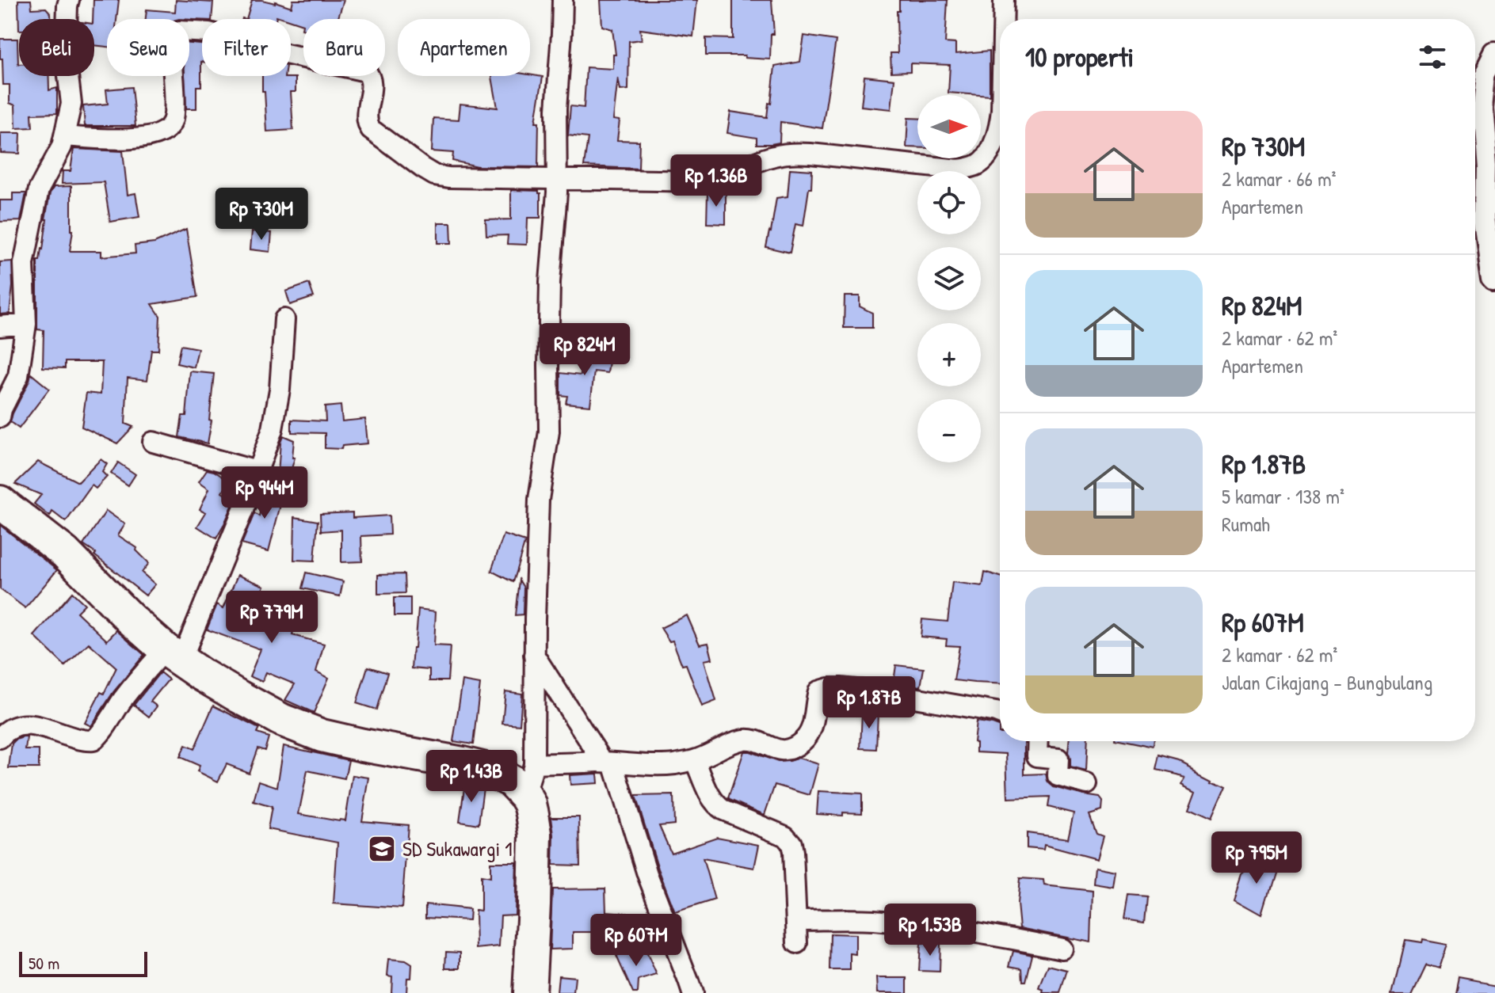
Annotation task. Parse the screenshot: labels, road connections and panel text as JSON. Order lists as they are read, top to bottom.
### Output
{
  "places": {
    "school or university": ["SD Sukawargi 1"]
  },
  "scale_bar": "50 m",
  "north": "right",
  "page": {
    "chip": [
      "Beli",
      "Sewa",
      "Filter",
      "Baru",
      "Apartemen"
    ],
    "heading": "10 properti",
    "map_buttons": ["+", "−"],
    "list": [
      {
        "name": "Rp 730M",
        "note": "2 kamar · 66 m² · Apartemen"
      },
      {
        "name": "Rp 824M",
        "note": "2 kamar · 62 m² · Apartemen"
      },
      {
        "name": "Rp 1.87B",
        "note": "5 kamar · 138 m² · Rumah"
      },
      {
        "name": "Rp 607M",
        "note": "2 kamar · 62 m² · Jalan Cikajang - Bungbulang"
      }
    ],
    "price": [
      "Rp 1.36B",
      "Rp 730M",
      "Rp 824M",
      "Rp 944M",
      "Rp 779M",
      "Rp 1.87B",
      "Rp 1.43B",
      "Rp 795M",
      "Rp 1.53B",
      "Rp 607M"
    ],
    "scale": "50 m"
  }
}
